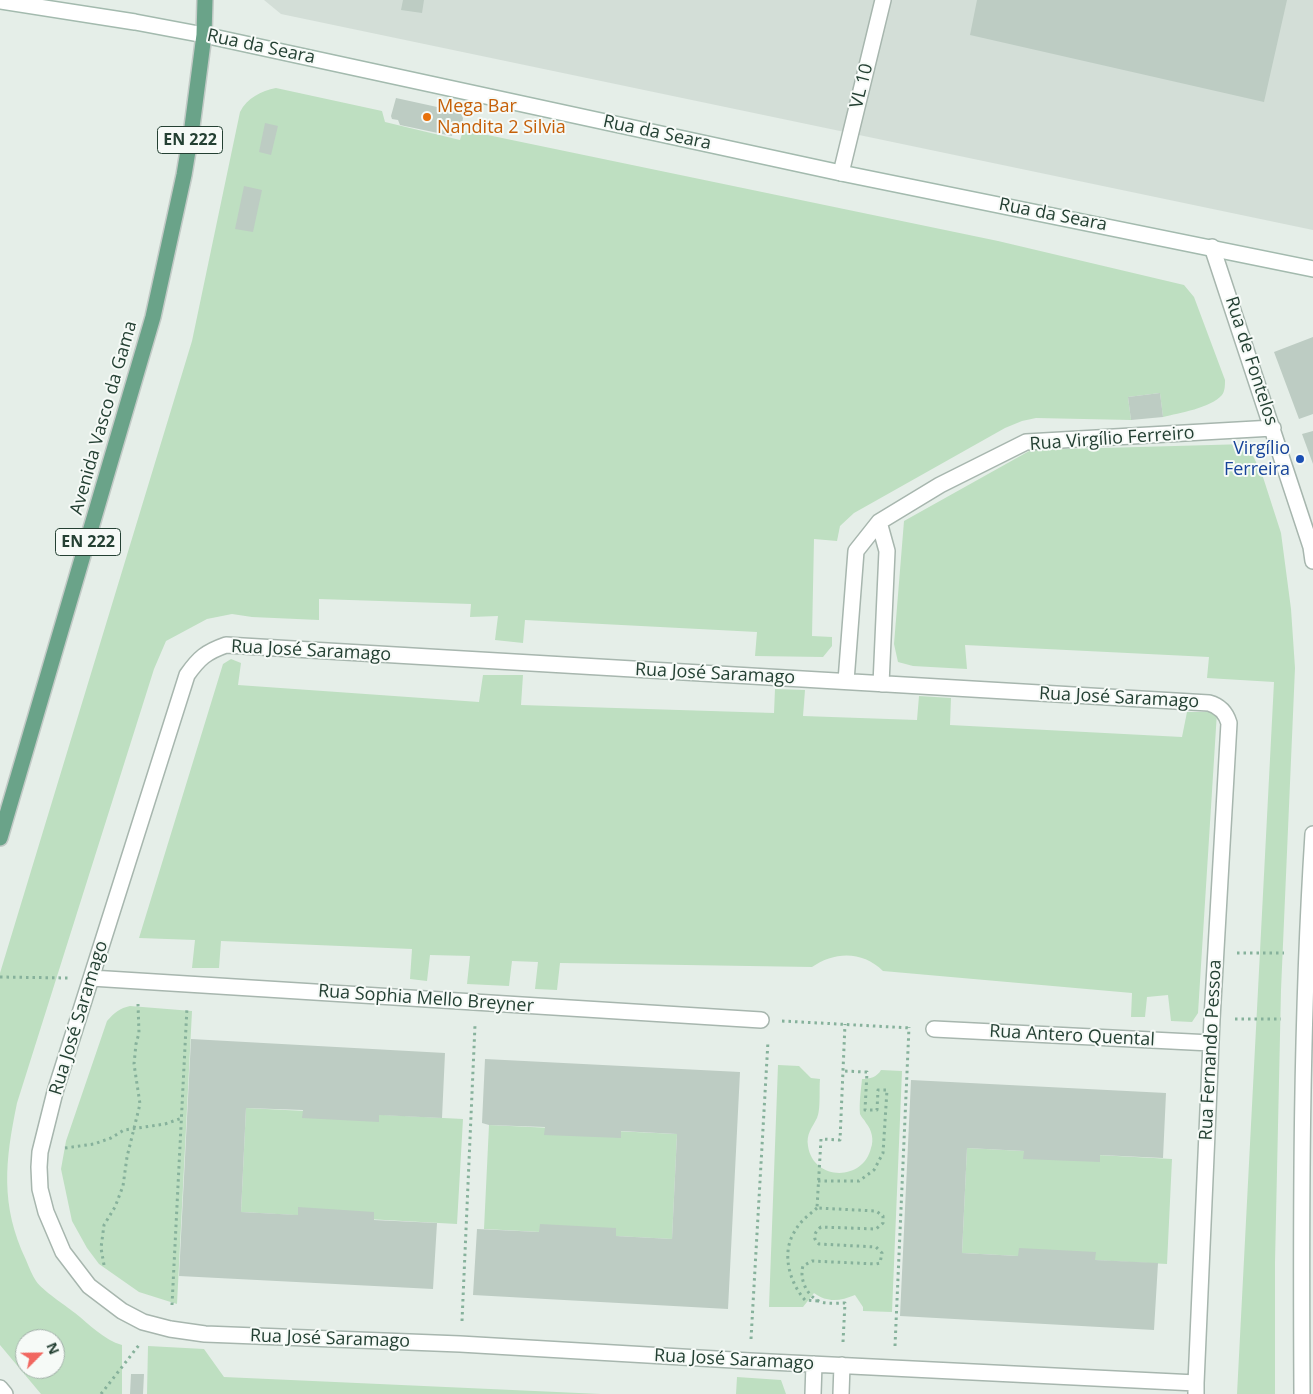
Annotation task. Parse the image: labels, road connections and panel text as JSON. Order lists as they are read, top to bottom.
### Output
{
  "streets": {
    "main road": ["EN 222", "Avenida Vasco da Gama"],
    "street": [
      "Rua da Seara",
      "VL 10",
      "Rua de Fontelos",
      "Rua Virgílio Ferreiro",
      "Rua José Saramago",
      "Rua Sophia Mello Breyner",
      "Rua Antero Quental",
      "Rua Fernando Pessoa"
    ]
  },
  "crossings": [
    ["Rua da Seara", "VL 10"],
    ["Rua da Seara", "Rua de Fontelos"],
    ["Rua da Seara", "Avenida Vasco da Gama"],
    ["Rua de Fontelos", "Rua Virgílio Ferreiro"],
    ["Rua Virgílio Ferreiro", "Rua José Saramago"],
    ["Rua José Saramago", "Rua Sophia Mello Breyner"],
    ["Rua José Saramago", "Rua Fernando Pessoa"],
    ["Rua Antero Quental", "Rua Fernando Pessoa"]
  ],
  "places": ["Mega Bar Nandita 2 Silvia", "Virgílio Ferreira"],
  "north": "top right"
}
